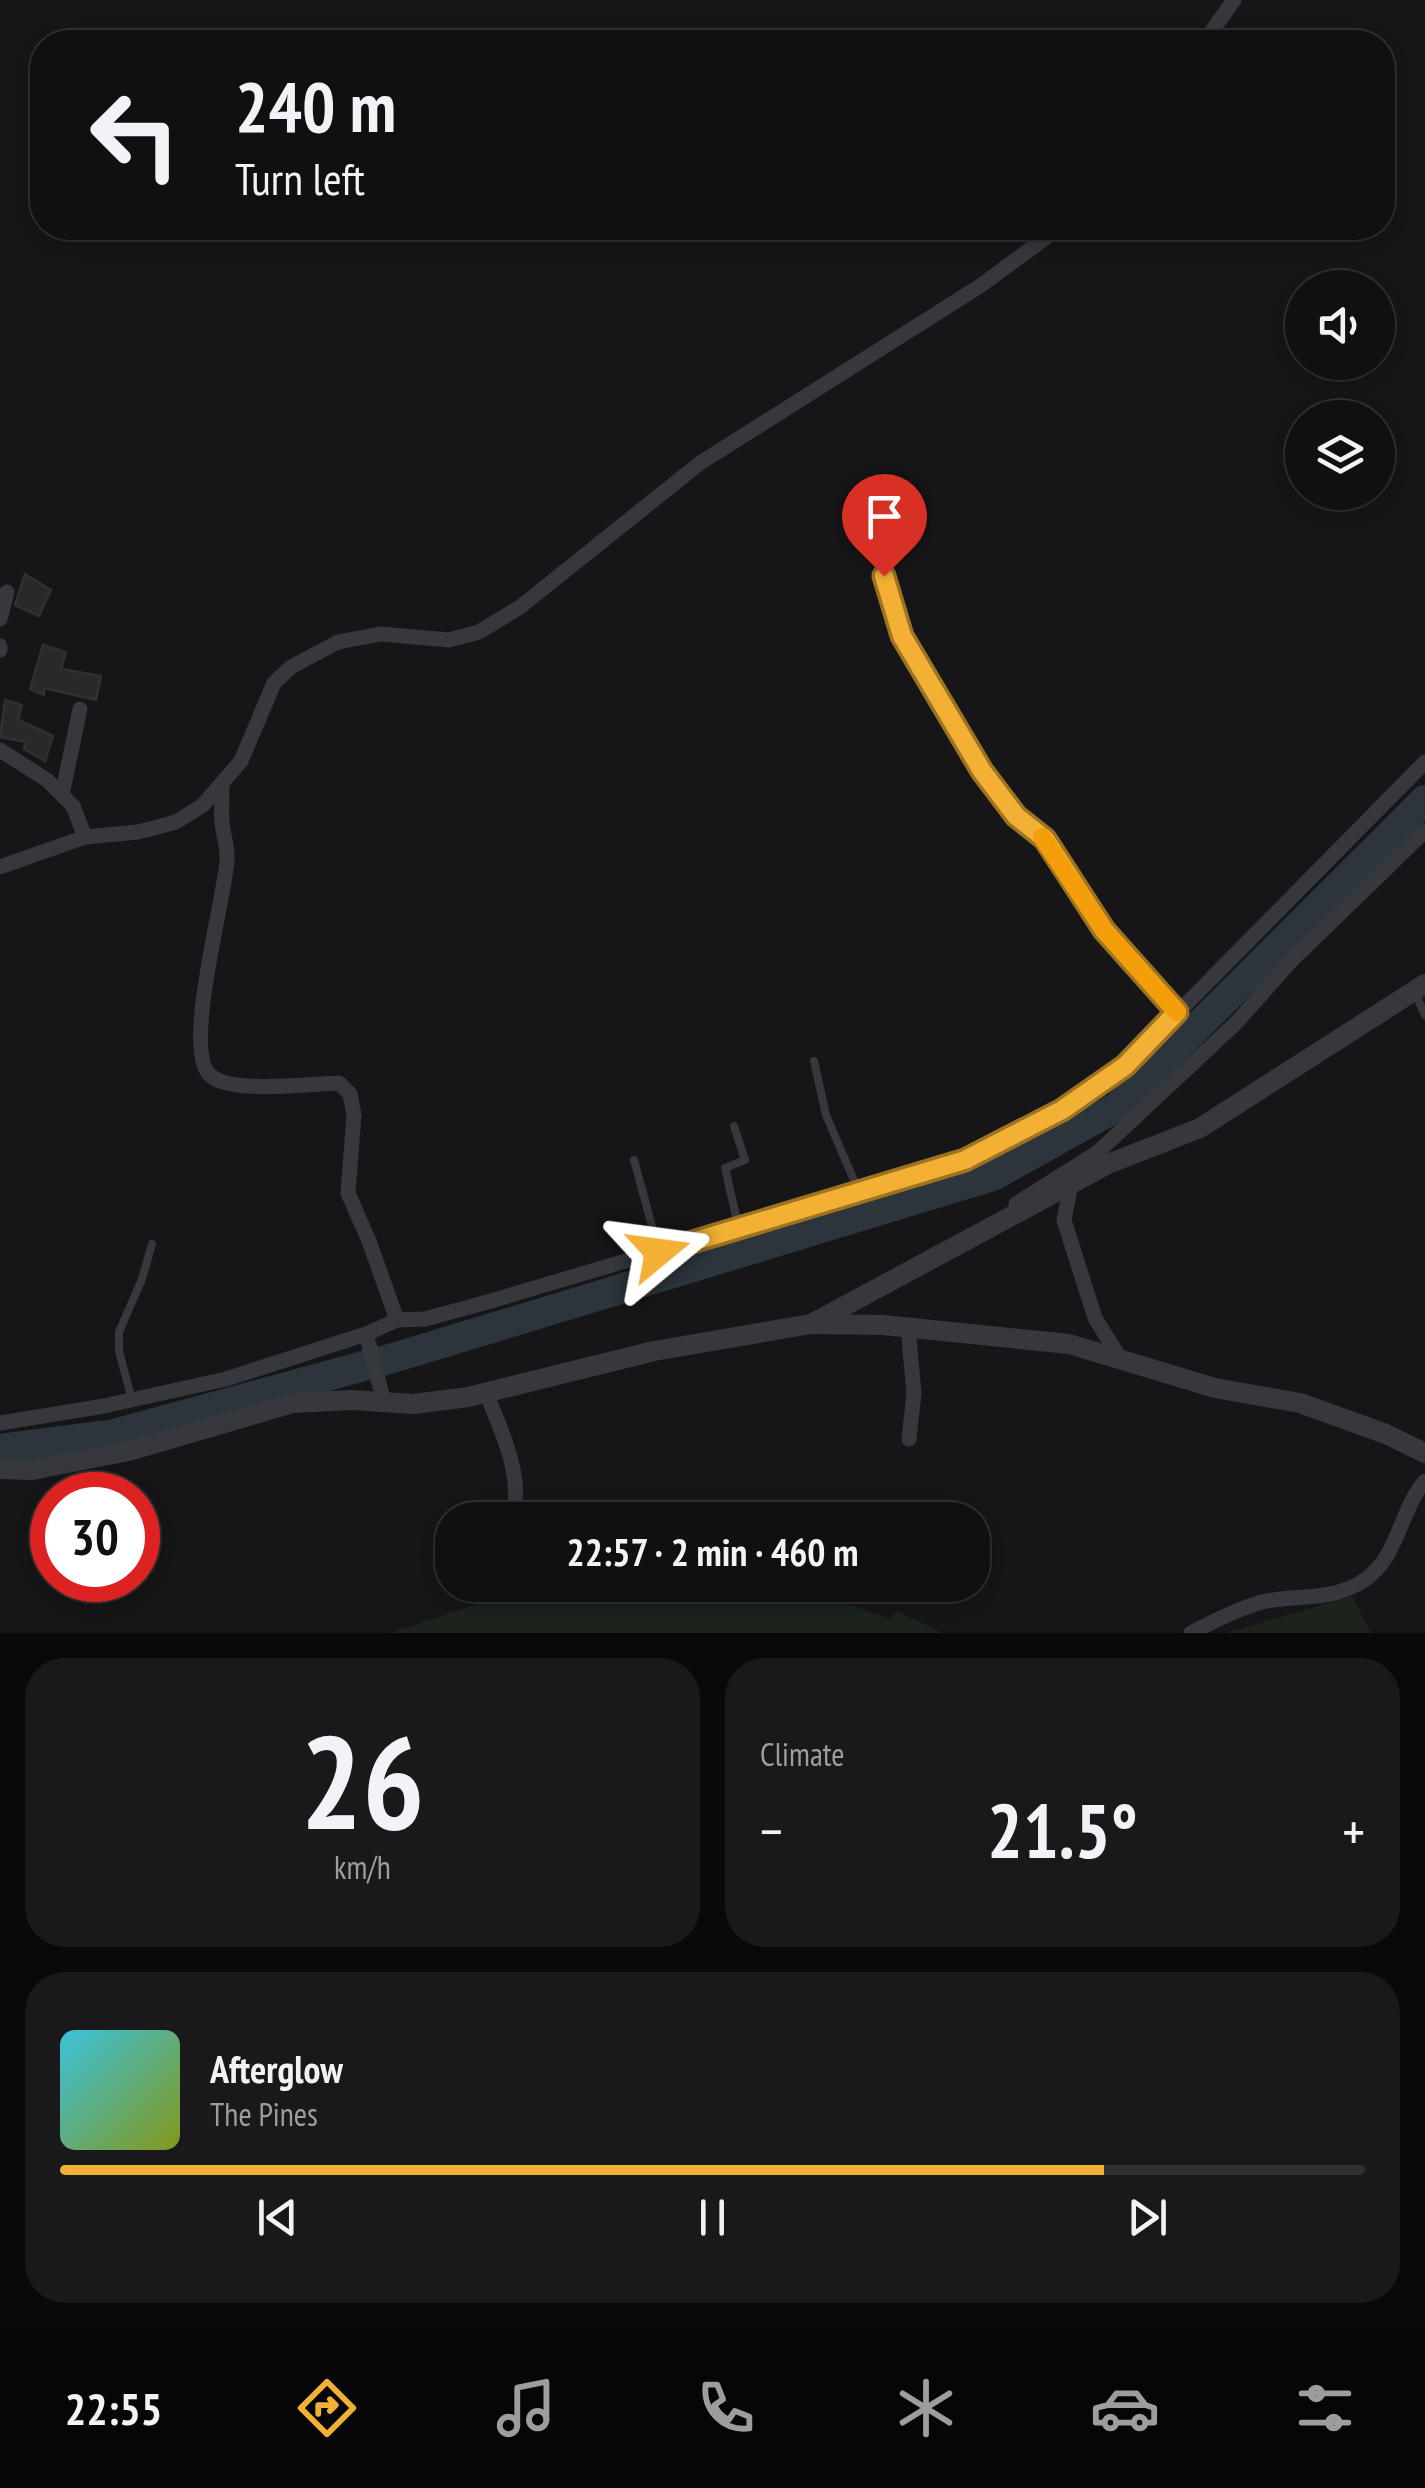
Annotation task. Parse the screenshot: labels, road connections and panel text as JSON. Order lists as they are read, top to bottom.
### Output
{
  "page": {
    "turn": ["240 m", "Turn left"],
    "limit": "30",
    "trip": "22:57 · 2 min · 460 m",
    "tile": [
      ["26", "km/h"],
      "Climate"
    ],
    "heat": ["−", "21.5°", "+"],
    "song": ["Afterglow", "The Pines"],
    "tabs": "22:55"
  }
}
